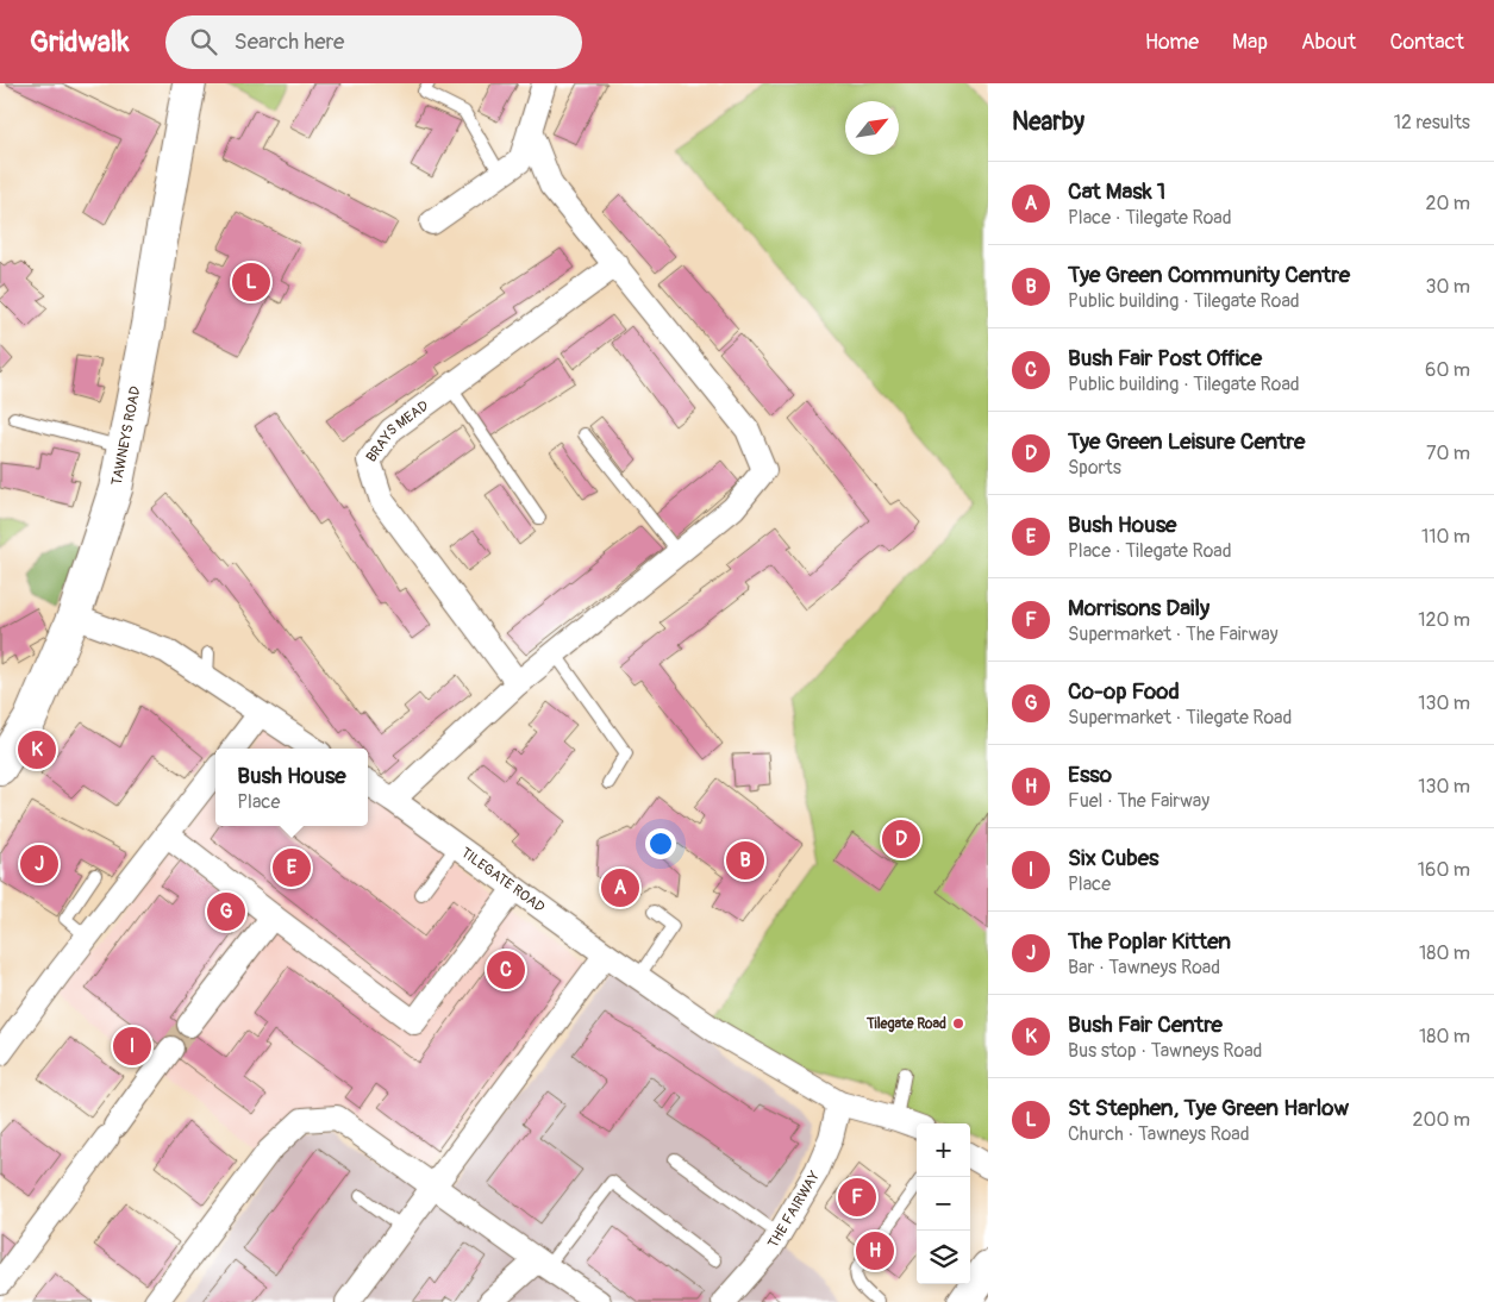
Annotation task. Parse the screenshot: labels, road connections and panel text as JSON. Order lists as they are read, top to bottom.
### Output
{
  "streets": {
    "street": [
      "BRAYS MEAD",
      "TAWNEYS ROAD",
      "TILEGATE ROAD",
      "THE FAIRWAY"
    ]
  },
  "crossings": [
    ["TILEGATE ROAD", "THE FAIRWAY"]
  ],
  "places": ["Tilegate Road"],
  "north": "top right",
  "page": {
    "header": "Gridwalk",
    "search": "Search here",
    "nav": [
      "Home",
      "Map",
      "About",
      "Contact"
    ],
    "heading": ["Nearby", "12 results"],
    "list": [
      {
        "mark": "A",
        "name": "Cat Mask 1",
        "note": "Place · Tilegate Road",
        "value": "20 m"
      },
      {
        "mark": "B",
        "name": "Tye Green Community Centre",
        "note": "Public building · Tilegate Road",
        "value": "30 m"
      },
      {
        "mark": "C",
        "name": "Bush Fair Post Office",
        "note": "Public building · Tilegate Road",
        "value": "60 m"
      },
      {
        "mark": "D",
        "name": "Tye Green Leisure Centre",
        "note": "Sports",
        "value": "70 m"
      },
      {
        "mark": "E",
        "name": "Bush House",
        "note": "Place · Tilegate Road",
        "value": "110 m"
      },
      {
        "mark": "F",
        "name": "Morrisons Daily",
        "note": "Supermarket · The Fairway",
        "value": "120 m"
      },
      {
        "mark": "G",
        "name": "Co-op Food",
        "note": "Supermarket · Tilegate Road",
        "value": "130 m"
      },
      {
        "mark": "H",
        "name": "Esso",
        "note": "Fuel · The Fairway",
        "value": "130 m"
      },
      {
        "mark": "I",
        "name": "Six Cubes",
        "note": "Place",
        "value": "160 m"
      },
      {
        "mark": "J",
        "name": "The Poplar Kitten",
        "note": "Bar · Tawneys Road",
        "value": "180 m"
      },
      {
        "mark": "K",
        "name": "Bush Fair Centre",
        "note": "Bus stop · Tawneys Road",
        "value": "180 m"
      },
      {
        "mark": "L",
        "name": "St Stephen, Tye Green Harlow",
        "note": "Church · Tawneys Road",
        "value": "200 m"
      }
    ],
    "pins": [
      "L",
      "K",
      "D",
      "B",
      "J",
      "E",
      "A",
      "G",
      "C",
      "I",
      "F",
      "H"
    ],
    "popup": ["Bush House", "Place"],
    "map_buttons": ["+", "−"]
  }
}
